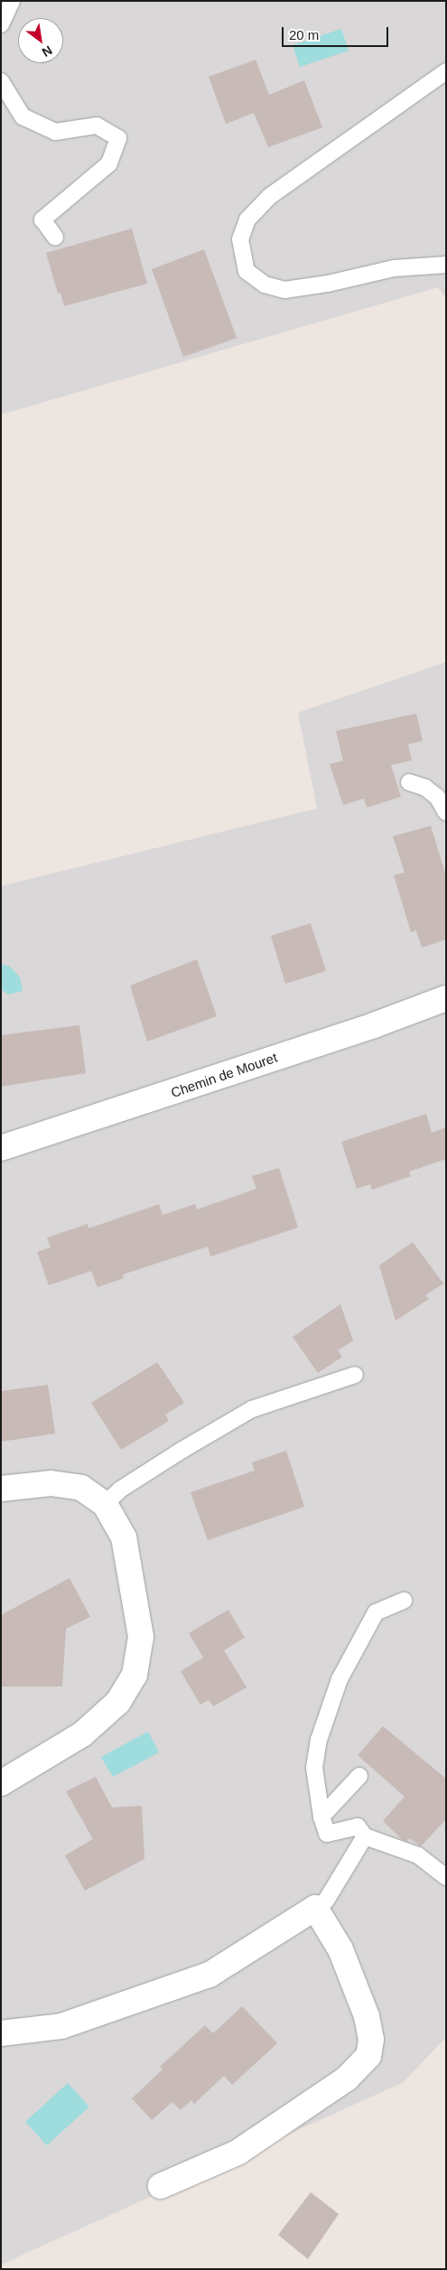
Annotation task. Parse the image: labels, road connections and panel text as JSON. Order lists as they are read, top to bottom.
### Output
{
  "streets": {
    "street": ["Chemin de Mouret"]
  },
  "scale_bar": "20 m",
  "north": "bottom right"
}
